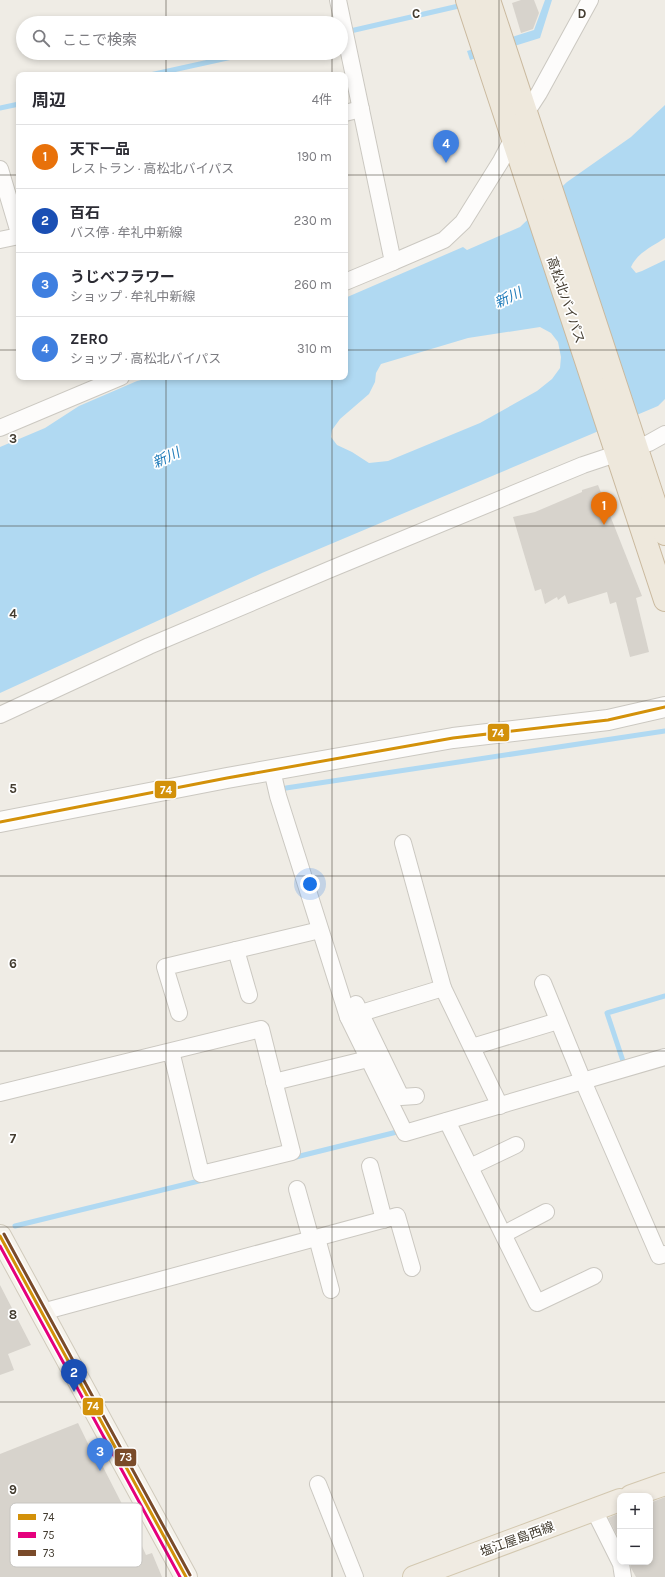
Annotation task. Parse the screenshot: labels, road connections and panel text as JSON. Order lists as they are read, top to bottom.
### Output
{
  "streets": {
    "highway": ["高松北バイパス"],
    "main road": ["塩江屋島西線"]
  },
  "water": ["新川"],
  "lines": ["transit line 74", "transit line 73", "transit line 75"],
  "legend": ["74", "75", "73"],
  "page": {
    "search": "ここで検索",
    "heading": ["周辺", "4件"],
    "list": [
      {
        "mark": "1",
        "name": "天下一品",
        "note": "レストラン · 高松北バイパス",
        "value": "190 m"
      },
      {
        "mark": "2",
        "name": "百石",
        "note": "バス停 · 牟礼中新線",
        "value": "230 m"
      },
      {
        "mark": "3",
        "name": "うじべフラワー",
        "note": "ショップ · 牟礼中新線",
        "value": "260 m"
      },
      {
        "mark": "4",
        "name": "ZERO",
        "note": "ショップ · 高松北バイパス",
        "value": "310 m"
      }
    ],
    "pins": [
      "4",
      "1",
      "2",
      "3"
    ],
    "map_buttons": ["+", "−"]
  },
  "grid": {
    "columns": ["C", "D"],
    "rows": [
      "3",
      "4",
      "5",
      "6",
      "7",
      "8",
      "9"
    ]
  }
}
